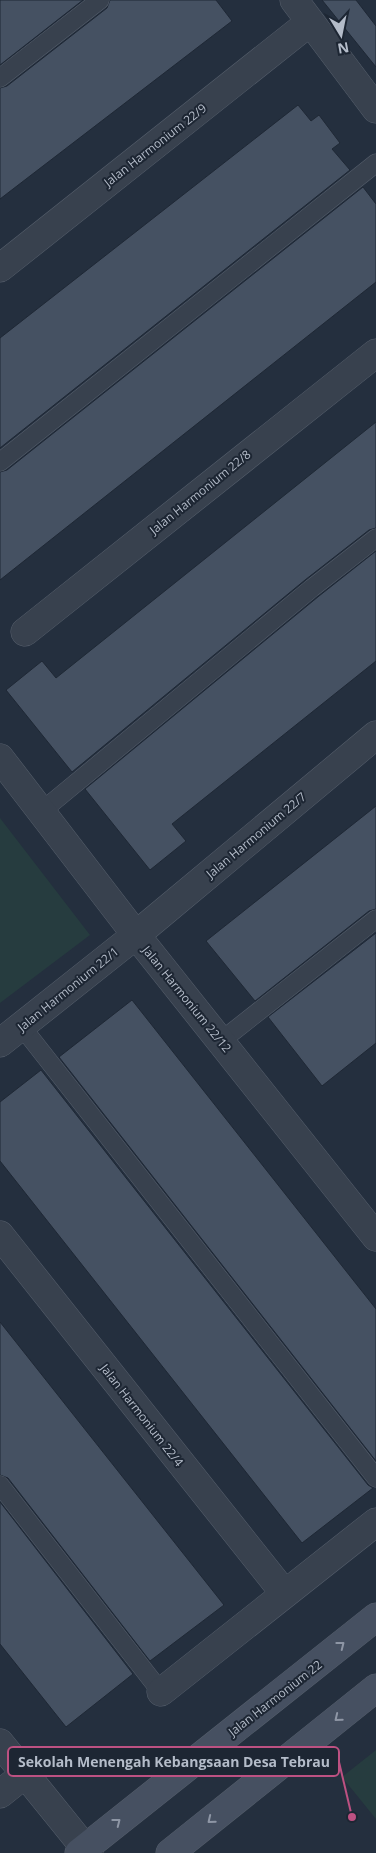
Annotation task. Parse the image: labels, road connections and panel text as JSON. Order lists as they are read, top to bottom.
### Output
{
  "streets": {
    "street": [
      "Jalan Harmonium 22/9",
      "Jalan Harmonium 22/8",
      "Jalan Harmonium 22/7",
      "Jalan Harmonium 22/1",
      "Jalan Harmonium 22/12",
      "Jalan Harmonium 22/4",
      "Jalan Harmonium 22"
    ]
  },
  "crossings": [
    ["Jalan Harmonium 22/7", "Jalan Harmonium 22/1"],
    ["Jalan Harmonium 22/7", "Jalan Harmonium 22/12"],
    ["Jalan Harmonium 22/1", "Jalan Harmonium 22/12"]
  ],
  "places": ["Sekolah Menengah Kebangsaan Desa Tebrau"],
  "north": "bottom"
}
